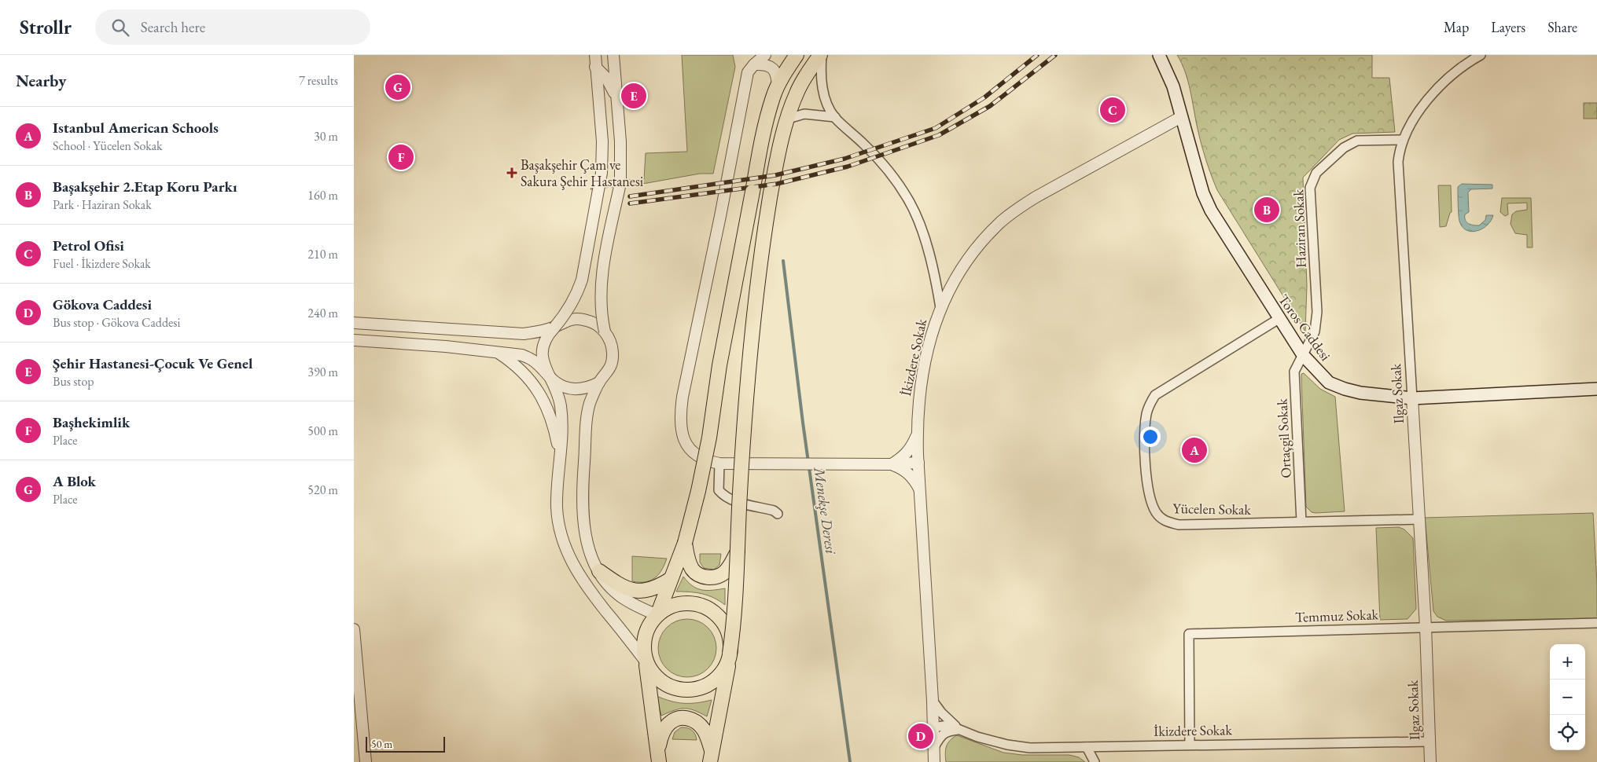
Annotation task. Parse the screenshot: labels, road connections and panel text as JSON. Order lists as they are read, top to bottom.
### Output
{
  "streets": {
    "main road": ["Toros Caddesi"],
    "street": [
      "Haziran Sokak",
      "İkizdere Sokak",
      "Ilgaz Sokak",
      "Ortaçgil Sokak",
      "Yücelen Sokak",
      "Temmuz Sokak"
    ]
  },
  "crossings": [
    ["Haziran Sokak", "Toros Caddesi"],
    ["Haziran Sokak", "Ilgaz Sokak"],
    ["Haziran Sokak", "Ortaçgil Sokak"],
    ["Toros Caddesi", "İkizdere Sokak"],
    ["Toros Caddesi", "Ilgaz Sokak"],
    ["Toros Caddesi", "Ortaçgil Sokak"],
    ["Toros Caddesi", "Yücelen Sokak"],
    ["İkizdere Sokak", "Ilgaz Sokak"],
    ["İkizdere Sokak", "Temmuz Sokak"],
    ["Ilgaz Sokak", "Yücelen Sokak"],
    ["Ilgaz Sokak", "Temmuz Sokak"],
    ["Ortaçgil Sokak", "Yücelen Sokak"]
  ],
  "water": ["Menekşe Deresi"],
  "places": {
    "health": ["Başakşehir Çam ve Sakura Şehir Hastanesi"]
  },
  "scale_bar": "50 m",
  "page": {
    "header": "Strollr",
    "search": "Search here",
    "nav": ["Map", "Layers", "Share"],
    "heading": ["Nearby", "7 results"],
    "pins": [
      "G",
      "E",
      "C",
      "F",
      "B",
      "A",
      "D"
    ],
    "list": [
      {
        "mark": "A",
        "name": "Istanbul American Schools",
        "note": "School · Yücelen Sokak",
        "value": "30 m"
      },
      {
        "mark": "B",
        "name": "Başakşehir 2.Etap Koru Parkı",
        "note": "Park · Haziran Sokak",
        "value": "160 m"
      },
      {
        "mark": "C",
        "name": "Petrol Ofisi",
        "note": "Fuel · İkizdere Sokak",
        "value": "210 m"
      },
      {
        "mark": "D",
        "name": "Gökova Caddesi",
        "note": "Bus stop · Gökova Caddesi",
        "value": "240 m"
      },
      {
        "mark": "E",
        "name": "Şehir Hastanesi-Çocuk Ve Genel",
        "note": "Bus stop",
        "value": "390 m"
      },
      {
        "mark": "F",
        "name": "Başhekimlik",
        "note": "Place",
        "value": "500 m"
      },
      {
        "mark": "G",
        "name": "A Blok",
        "note": "Place",
        "value": "520 m"
      }
    ],
    "map_buttons": ["+", "−"],
    "scale": "50 m"
  }
}
